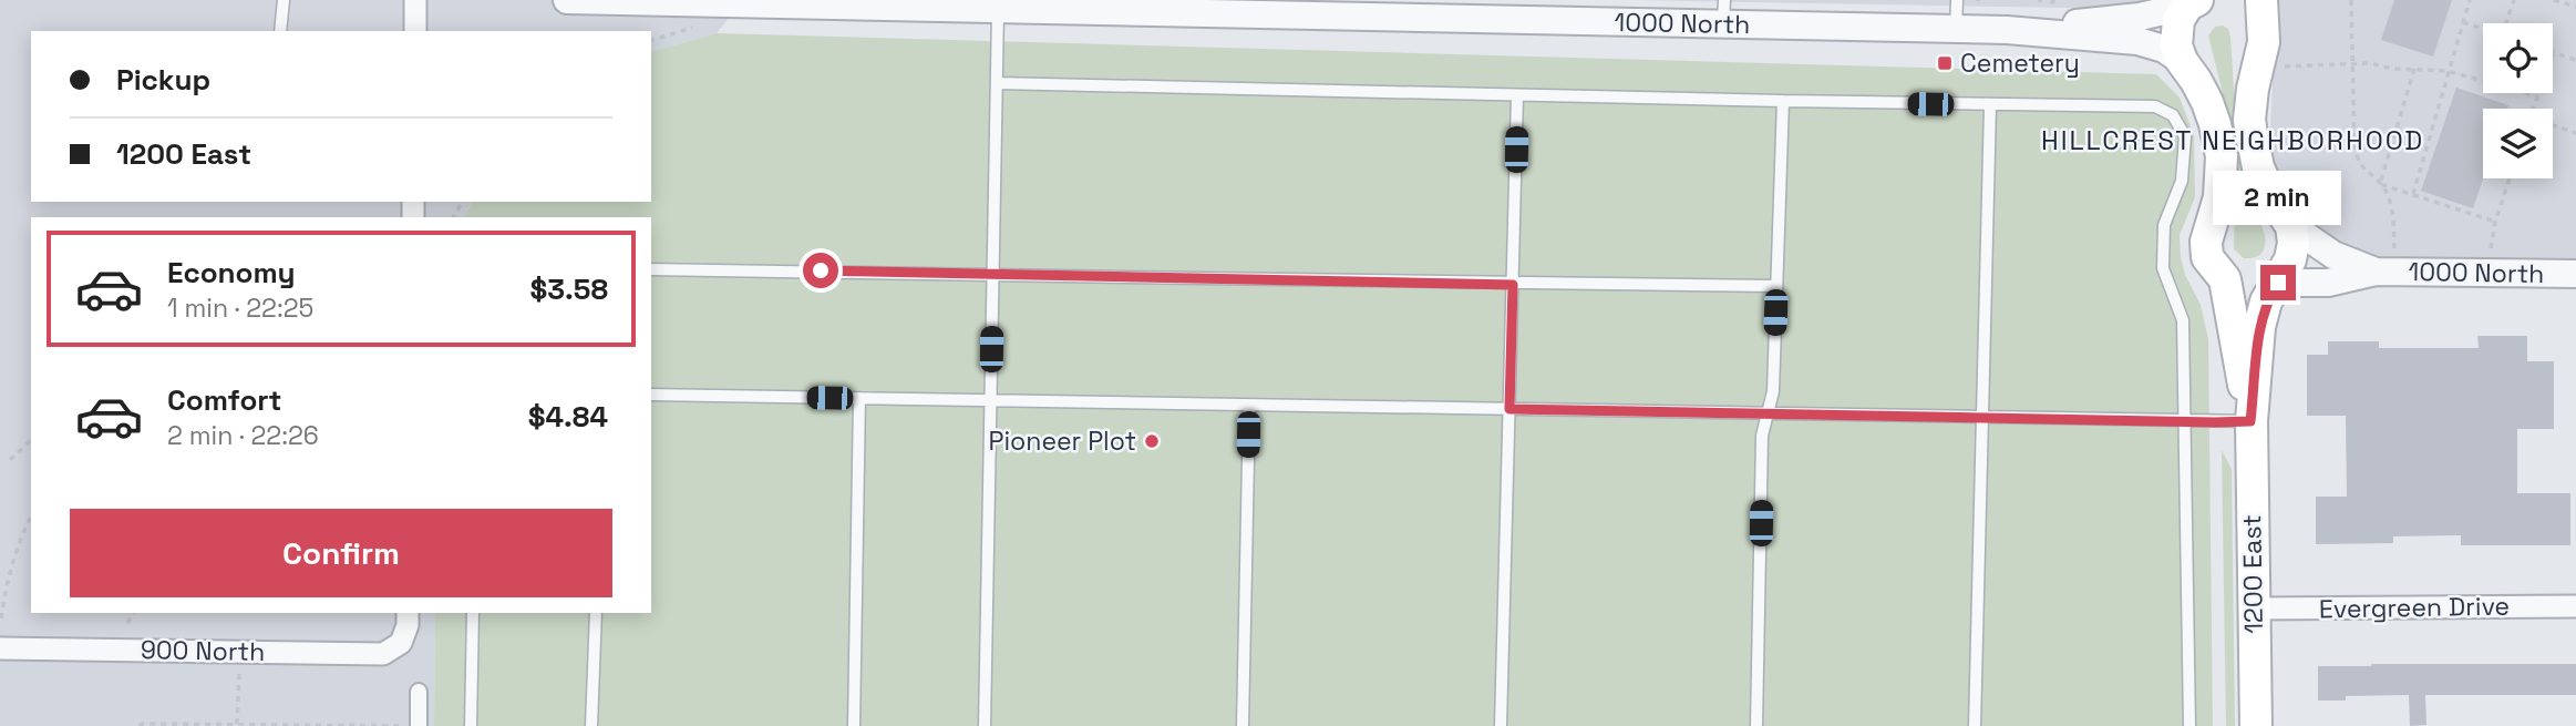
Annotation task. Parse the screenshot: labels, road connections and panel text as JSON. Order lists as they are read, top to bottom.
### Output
{
  "streets": {
    "main road": ["1200 East"],
    "street": ["1000 North", "Evergreen Drive", "900 North"]
  },
  "crossings": [
    ["1000 North", "1200 East"],
    ["1200 East", "Evergreen Drive"]
  ],
  "districts": ["HILLCREST NEIGHBORHOOD"],
  "places": {
    "transit": ["Cemetery"],
    "other": ["Pioneer Plot"]
  },
  "page": {
    "banner": ["Pickup", "1200 East"],
    "bubble": "2 min",
    "list": [
      {
        "name": "Economy",
        "note": "1 min · 22:25",
        "value": "$3.58"
      },
      {
        "name": "Comfort",
        "note": "2 min · 22:26",
        "value": "$4.84"
      }
    ],
    "buttons": "Confirm"
  }
}
